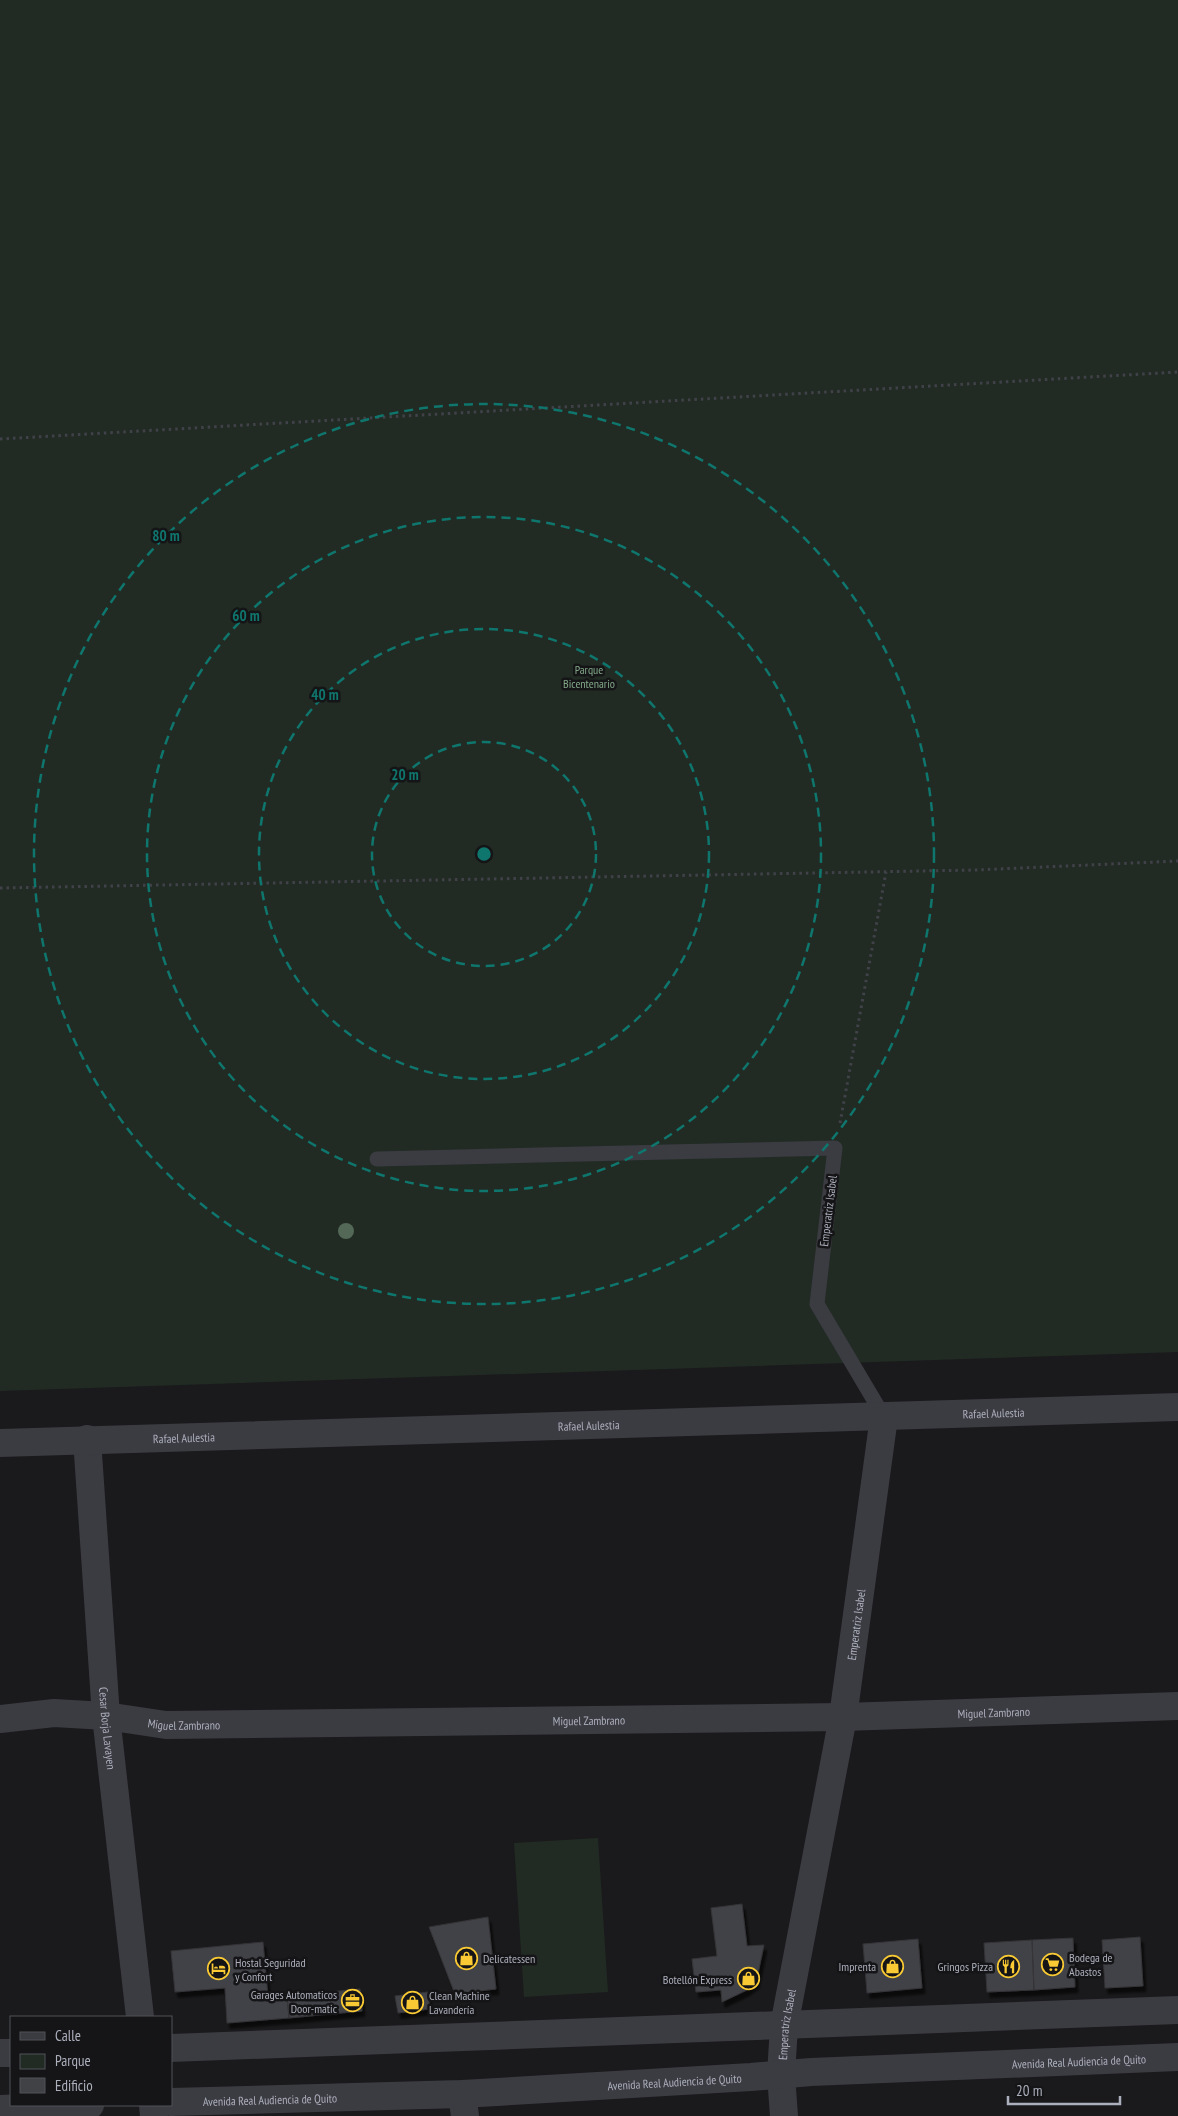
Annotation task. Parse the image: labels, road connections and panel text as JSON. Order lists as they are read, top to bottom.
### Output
{
  "streets": {
    "street": [
      "Emperatriz Isabel",
      "Rafael Aulestia",
      "Miguel Zambrano",
      "Cesar Borja Lavayen",
      "Avenida Real Audiencia de Quito"
    ]
  },
  "crossings": [
    ["Emperatriz Isabel", "Rafael Aulestia"],
    ["Emperatriz Isabel", "Miguel Zambrano"],
    ["Emperatriz Isabel", "Avenida Real Audiencia de Quito"],
    ["Rafael Aulestia", "Cesar Borja Lavayen"],
    ["Miguel Zambrano", "Cesar Borja Lavayen"]
  ],
  "parks": ["Parque Bicentenario"],
  "places": {
    "shop": [
      "Delicatessen",
      "Imprenta",
      "Botellón Express",
      "Clean Machine Lavandería"
    ],
    "supermarket": ["Bodega de Abastos"],
    "restaurant": ["Gringos Pizza"],
    "hotel": ["Hostal Seguridad y Confort"],
    "office": ["Garages Automaticos Door-matic"]
  },
  "legend": ["Calle", "Parque", "Edificio"],
  "scale_bar": "20 m",
  "rings": [
    "80 m",
    "60 m",
    "40 m",
    "20 m"
  ]
}
